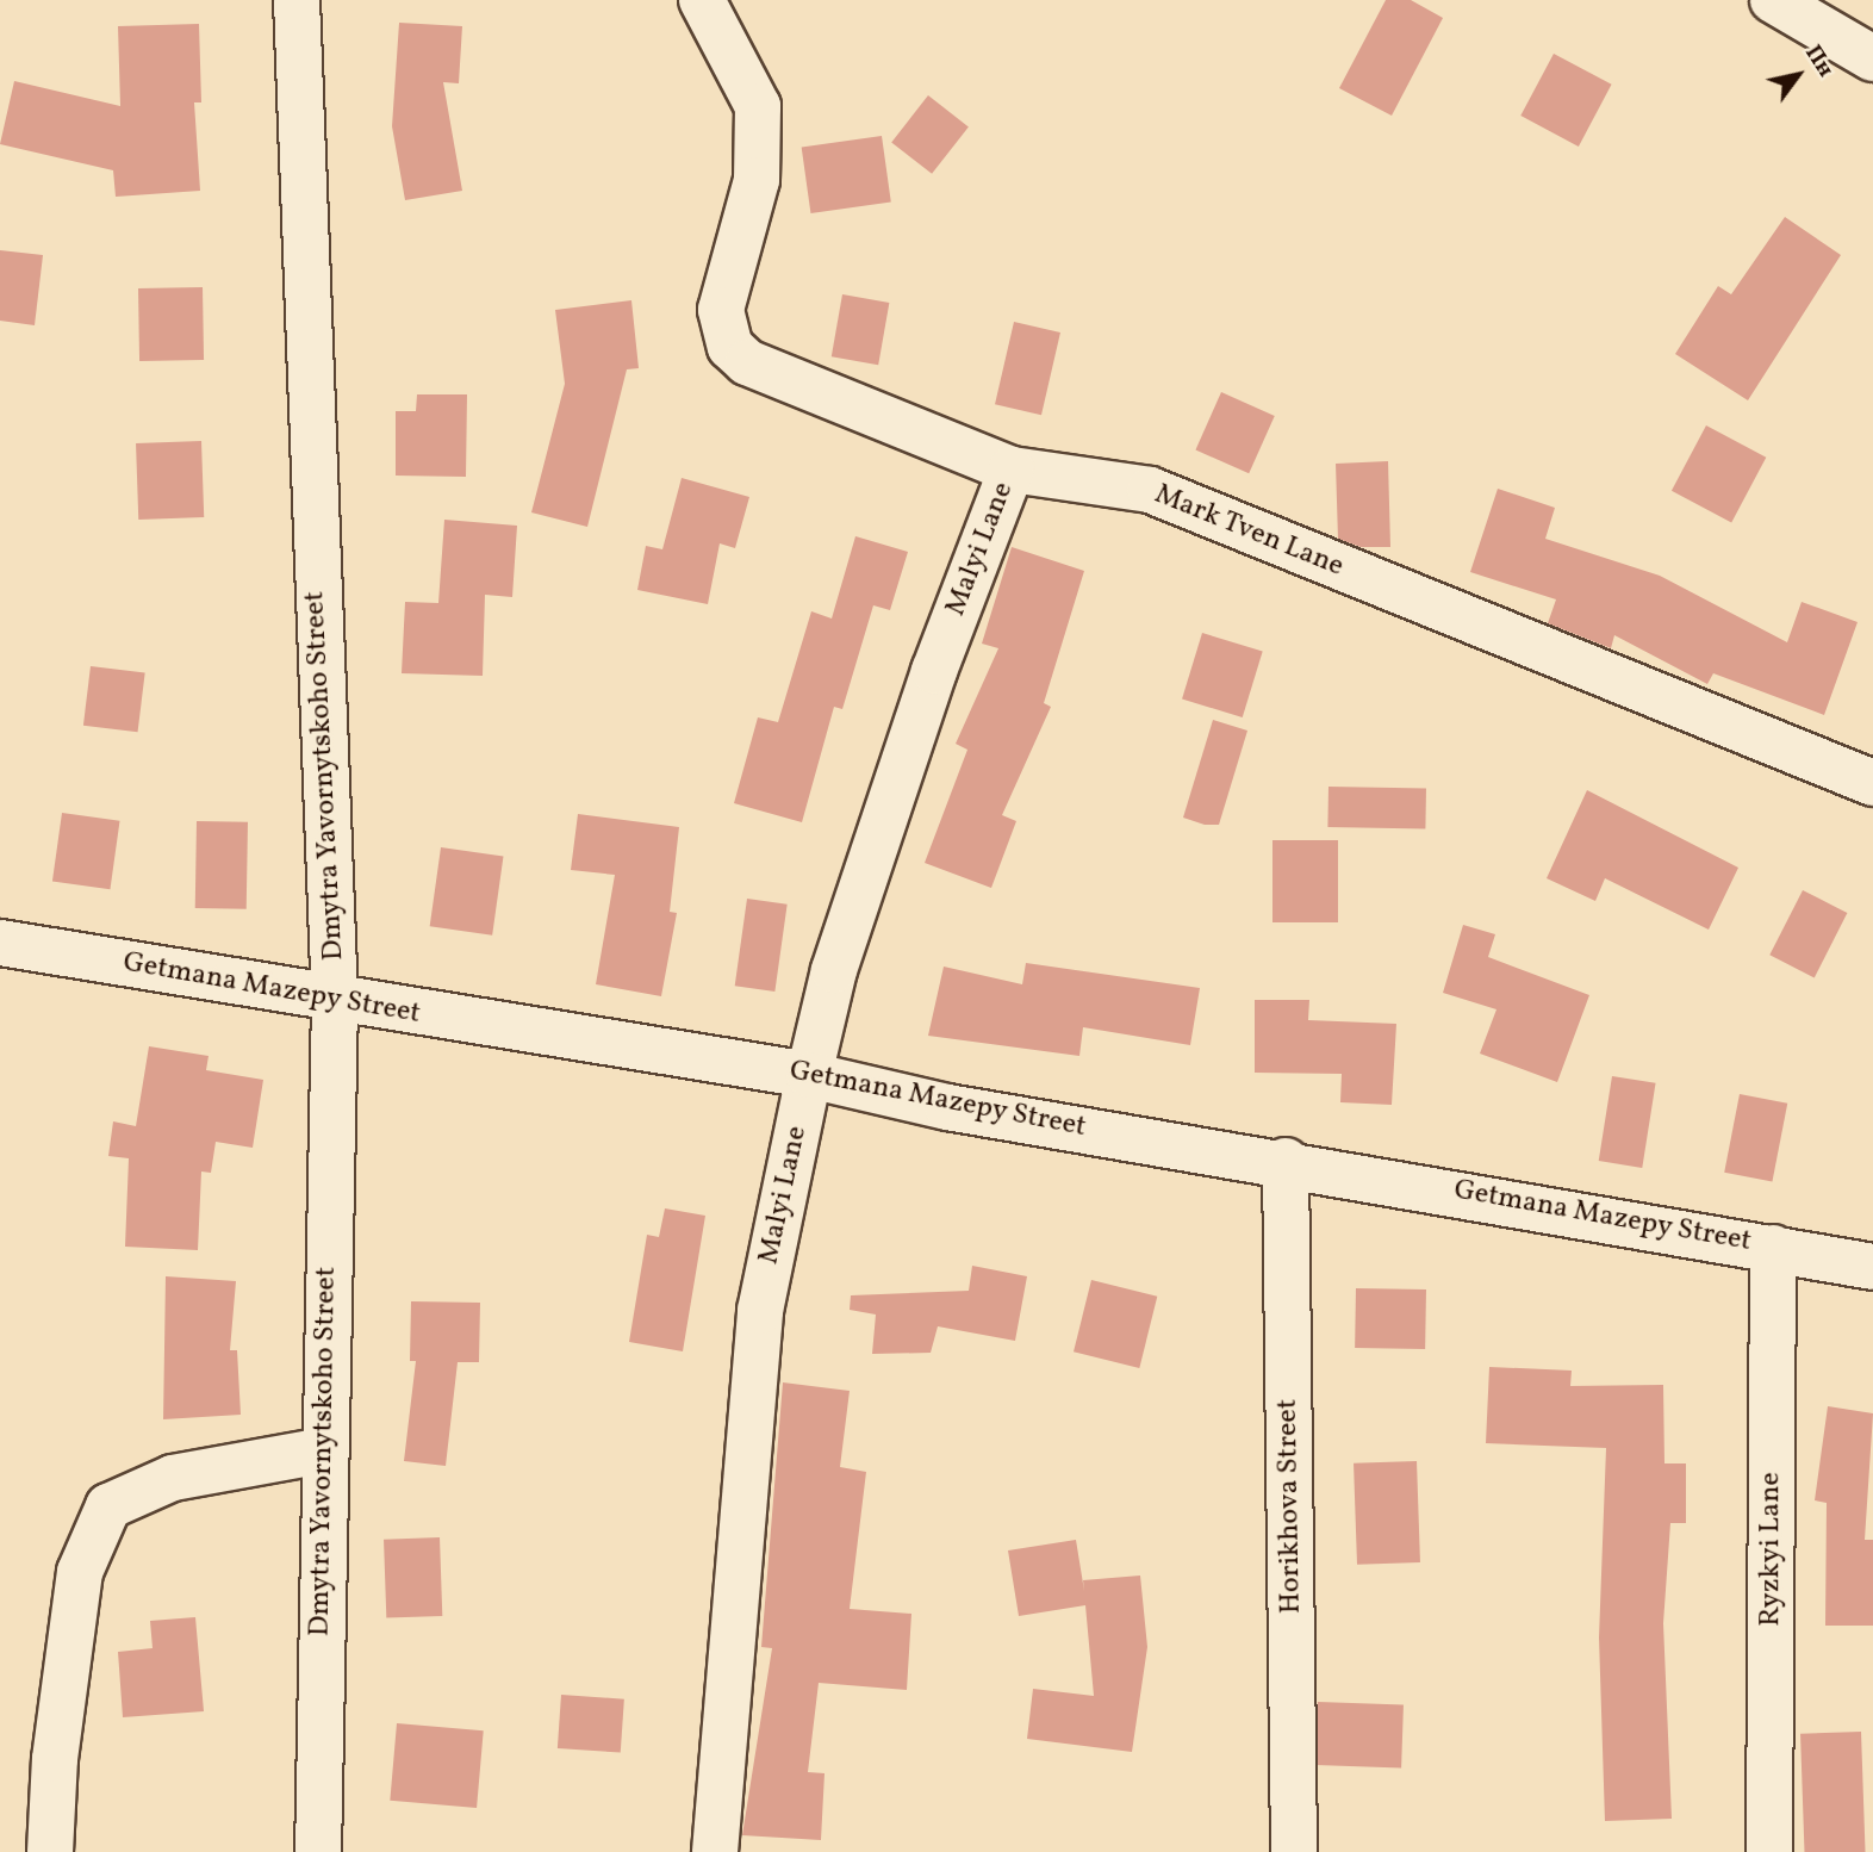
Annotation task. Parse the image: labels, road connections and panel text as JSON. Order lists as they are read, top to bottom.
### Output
{
  "streets": {
    "street": [
      "Mark Tven Lane",
      "Malyi Lane",
      "Dmytra Yavornytskoho Street",
      "Getmana Mazepy Street",
      "Horikhova Street",
      "Ryzkyi Lane"
    ]
  },
  "crossings": [
    ["Mark Tven Lane", "Malyi Lane"],
    ["Malyi Lane", "Getmana Mazepy Street"],
    ["Dmytra Yavornytskoho Street", "Getmana Mazepy Street"],
    ["Getmana Mazepy Street", "Horikhova Street"],
    ["Getmana Mazepy Street", "Ryzkyi Lane"]
  ],
  "north": "top right"
}
